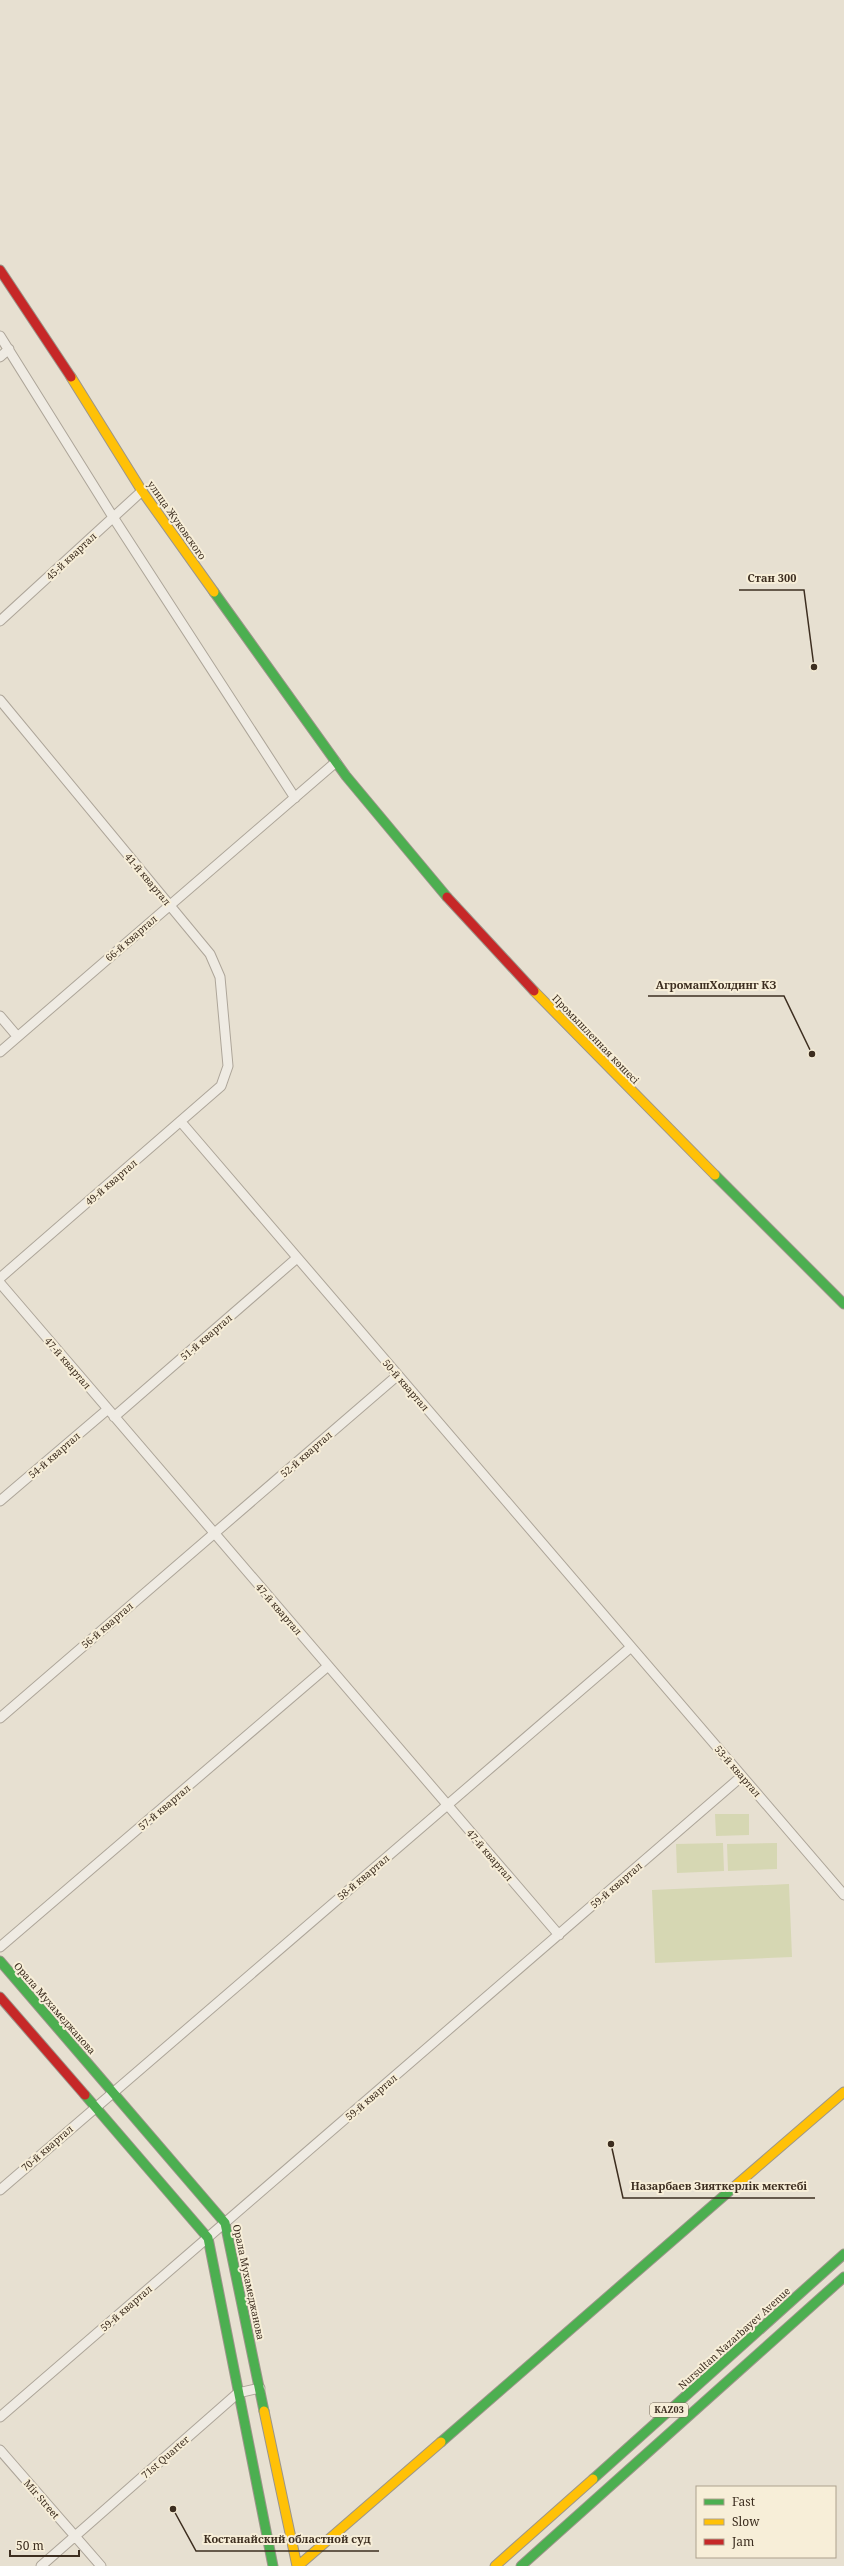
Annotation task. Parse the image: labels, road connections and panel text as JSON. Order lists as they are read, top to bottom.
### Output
{
  "streets": {
    "street": [
      "улица Жуковского",
      "45-й квартал",
      "41-й квартал",
      "66-й квартал",
      "Промышленная көшесі",
      "49-й квартал",
      "51-й квартал",
      "47-й квартал",
      "50-й квартал",
      "52-й квартал",
      "54-й квартал",
      "56-й квартал",
      "53-й квартал",
      "57-й квартал",
      "58-й квартал",
      "59-й квартал",
      "Орала Мухамеджанова",
      "70-й квартал",
      "Nursultan Nazarbayev Avenue",
      "KАZ03",
      "71st Quarter",
      "Mir Street"
    ]
  },
  "crossings": [
    ["улица Жуковского", "45-й квартал"],
    ["улица Жуковского", "66-й квартал"],
    ["улица Жуковского", "Промышленная көшесі"],
    ["41-й квартал", "66-й квартал"],
    ["41-й квартал", "49-й квартал"],
    ["49-й квартал", "50-й квартал"],
    ["51-й квартал", "47-й квартал"],
    ["51-й квартал", "50-й квартал"],
    ["47-й квартал", "52-й квартал"],
    ["47-й квартал", "54-й квартал"],
    ["47-й квартал", "56-й квартал"],
    ["47-й квартал", "57-й квартал"],
    ["47-й квартал", "58-й квартал"],
    ["47-й квартал", "59-й квартал"],
    ["50-й квартал", "52-й квартал"],
    ["50-й квартал", "53-й квартал"],
    ["50-й квартал", "58-й квартал"],
    ["52-й квартал", "56-й квартал"],
    ["53-й квартал", "58-й квартал"],
    ["53-й квартал", "59-й квартал"],
    ["58-й квартал", "Орала Мухамеджанова"],
    ["58-й квартал", "70-й квартал"],
    ["59-й квартал", "Орала Мухамеджанова"],
    ["Орала Мухамеджанова", "71st Quarter"],
    ["71st Quarter", "Mir Street"]
  ],
  "places": [
    "Стан 300",
    "АгромашХолдинг КЗ",
    "Назарбаев Зияткерлік мектебі",
    "Костанайский областной суд"
  ],
  "legend": ["Fast", "Slow", "Jam"],
  "scale_bar": "50 m"
}
